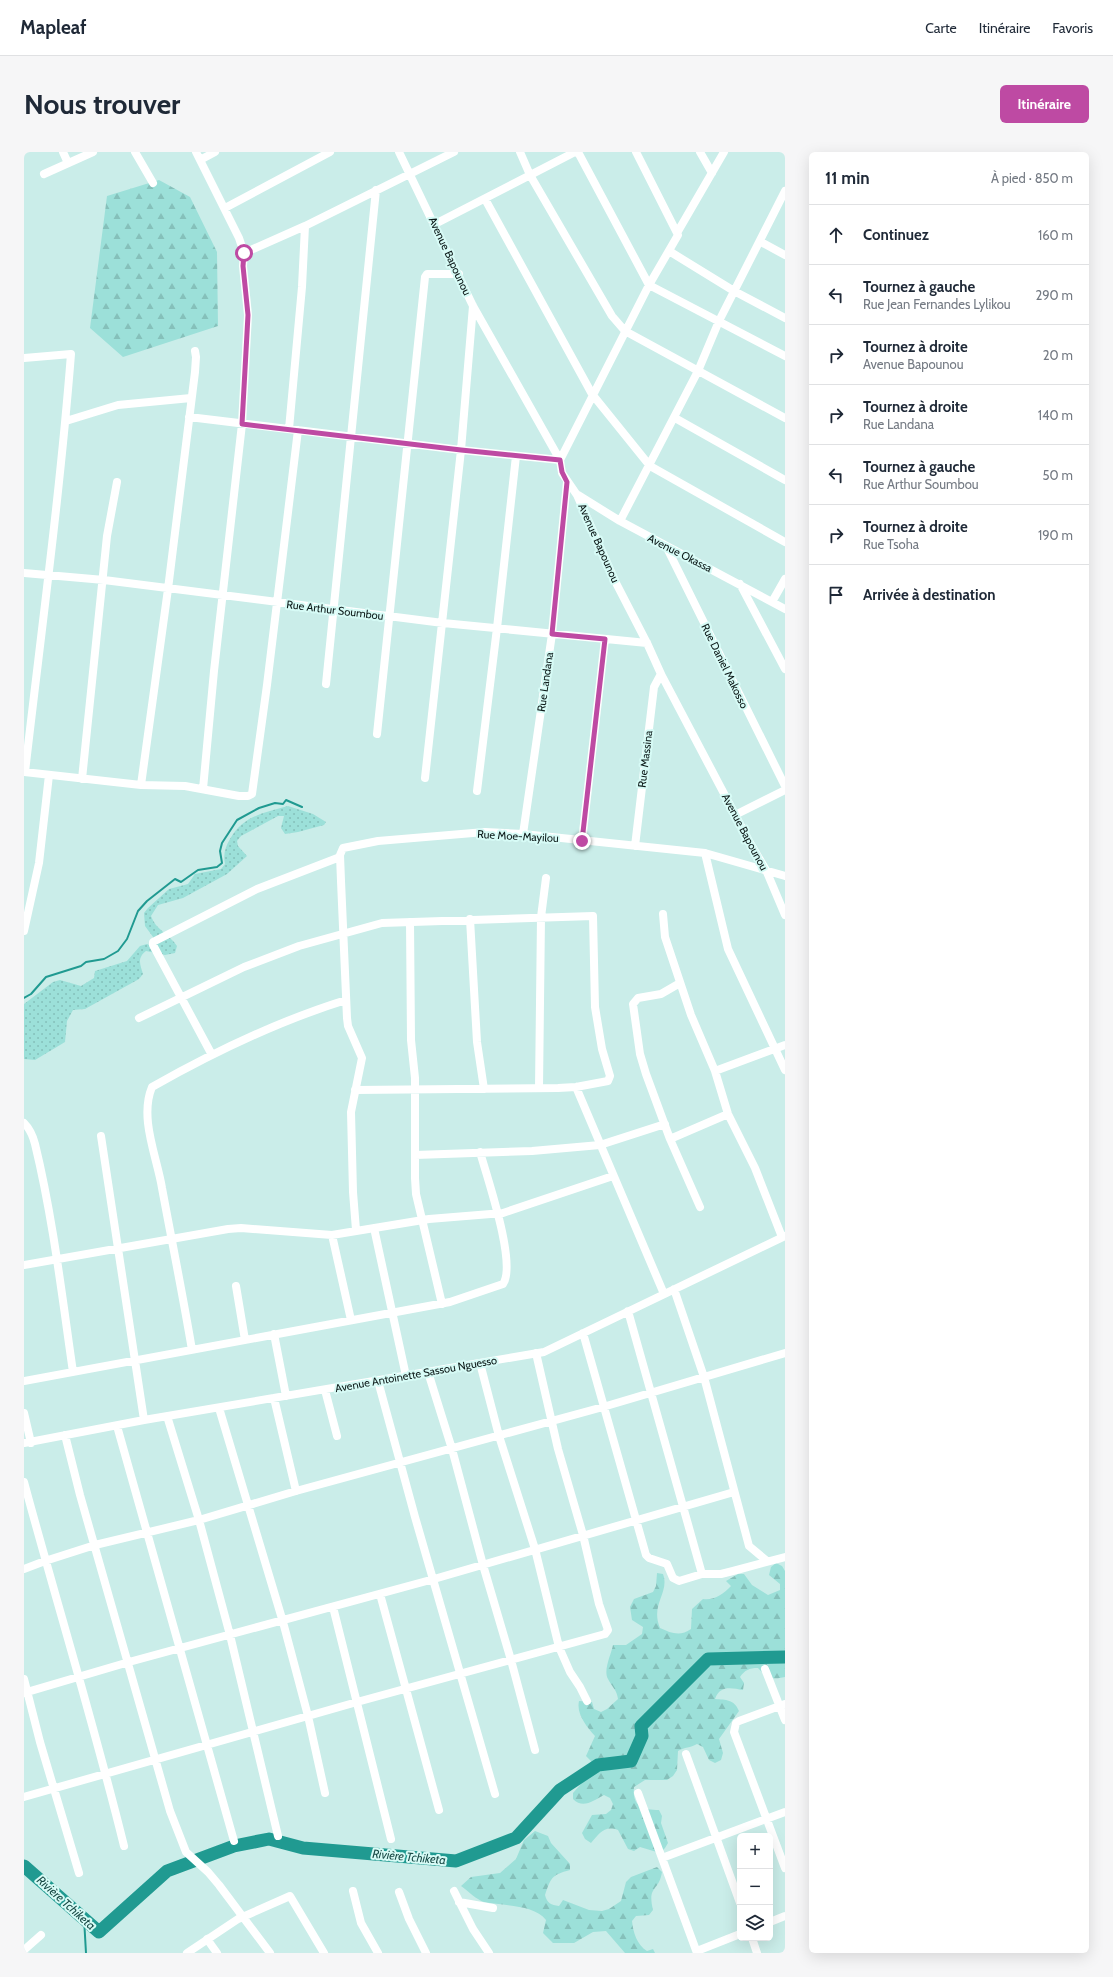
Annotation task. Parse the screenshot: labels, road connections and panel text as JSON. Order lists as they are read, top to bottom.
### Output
{
  "streets": {
    "street": [
      "Avenue Bapounou",
      "Avenue Okassa",
      "Rue Arthur Soumbou",
      "Rue Daniel Makosso",
      "Rue Landana",
      "Rue Massina",
      "Rue Moe-Mayilou",
      "Avenue Antoinette Sassou Nguesso"
    ]
  },
  "crossings": [
    ["Avenue Bapounou", "Avenue Okassa"],
    ["Avenue Bapounou", "Rue Arthur Soumbou"],
    ["Avenue Bapounou", "Rue Landana"],
    ["Avenue Bapounou", "Rue Massina"],
    ["Avenue Bapounou", "Rue Moe-Mayilou"],
    ["Avenue Okassa", "Rue Daniel Makosso"],
    ["Rue Arthur Soumbou", "Rue Landana"],
    ["Rue Landana", "Rue Moe-Mayilou"],
    ["Rue Massina", "Rue Moe-Mayilou"]
  ],
  "water": ["Rivière Tchiketa"],
  "page": {
    "header": "Mapleaf",
    "nav": ["Carte", "Itinéraire", "Favoris"],
    "buttons": "Itinéraire",
    "title": "Nous trouver",
    "heading": ["11 min", "À pied · 850 m"],
    "list": [
      ["Continuez", "160 m"],
      ["Tournez à gauche", "Rue Jean Fernandes Lylikou", "290 m"],
      ["Tournez à droite", "Avenue Bapounou", "20 m"],
      ["Tournez à droite", "Rue Landana", "140 m"],
      ["Tournez à gauche", "Rue Arthur Soumbou", "50 m"],
      ["Tournez à droite", "Rue Tsoha", "190 m"],
      "Arrivée à destination"
    ],
    "map_buttons": ["+", "−"]
  }
}
